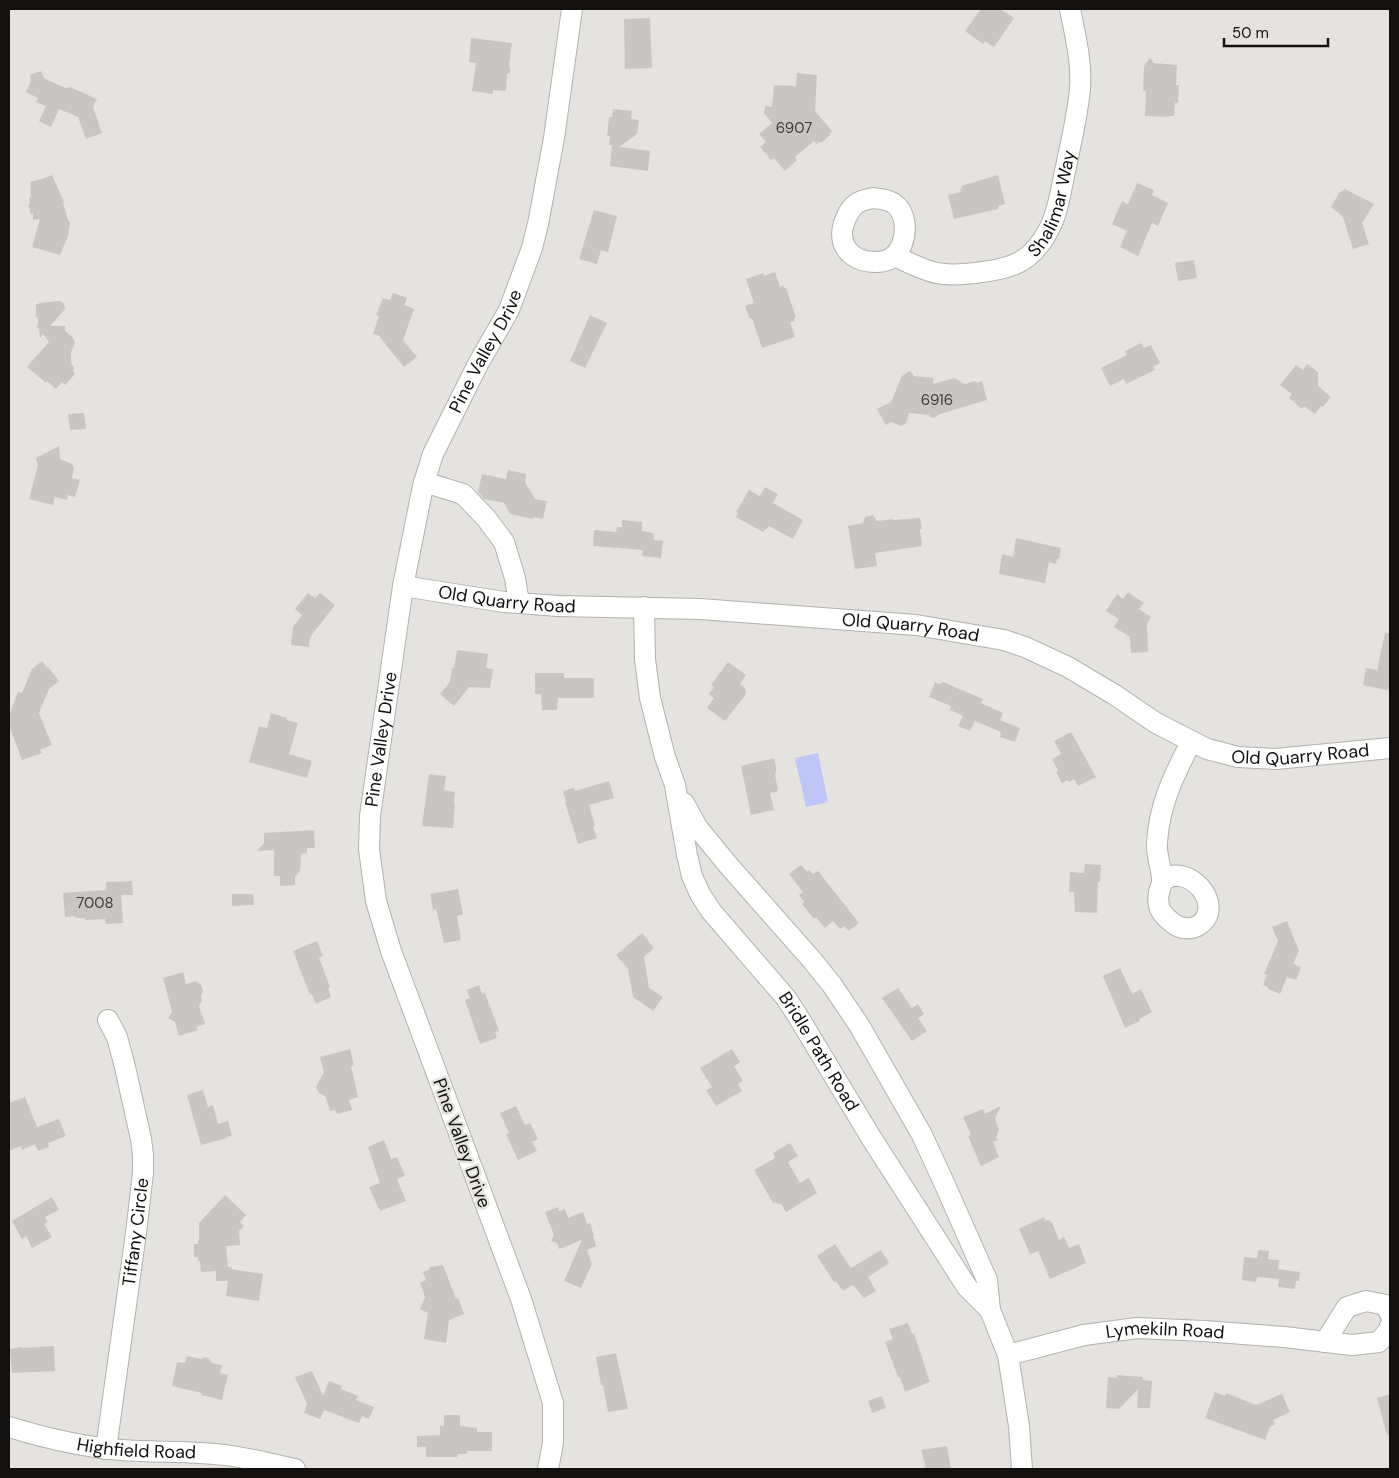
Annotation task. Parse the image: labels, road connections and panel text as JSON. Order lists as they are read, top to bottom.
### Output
{
  "streets": {
    "street": [
      "Shalimar Way",
      "Pine Valley Drive",
      "Old Quarry Road",
      "Bridle Path Road",
      "Tiffany Circle",
      "Lymekiln Road",
      "Highfield Road"
    ]
  },
  "crossings": [
    ["Pine Valley Drive", "Old Quarry Road"],
    ["Old Quarry Road", "Bridle Path Road"],
    ["Bridle Path Road", "Lymekiln Road"],
    ["Tiffany Circle", "Highfield Road"]
  ],
  "house_numbers": ["6907", "6916", "7008"],
  "scale_bar": "50 m"
}
